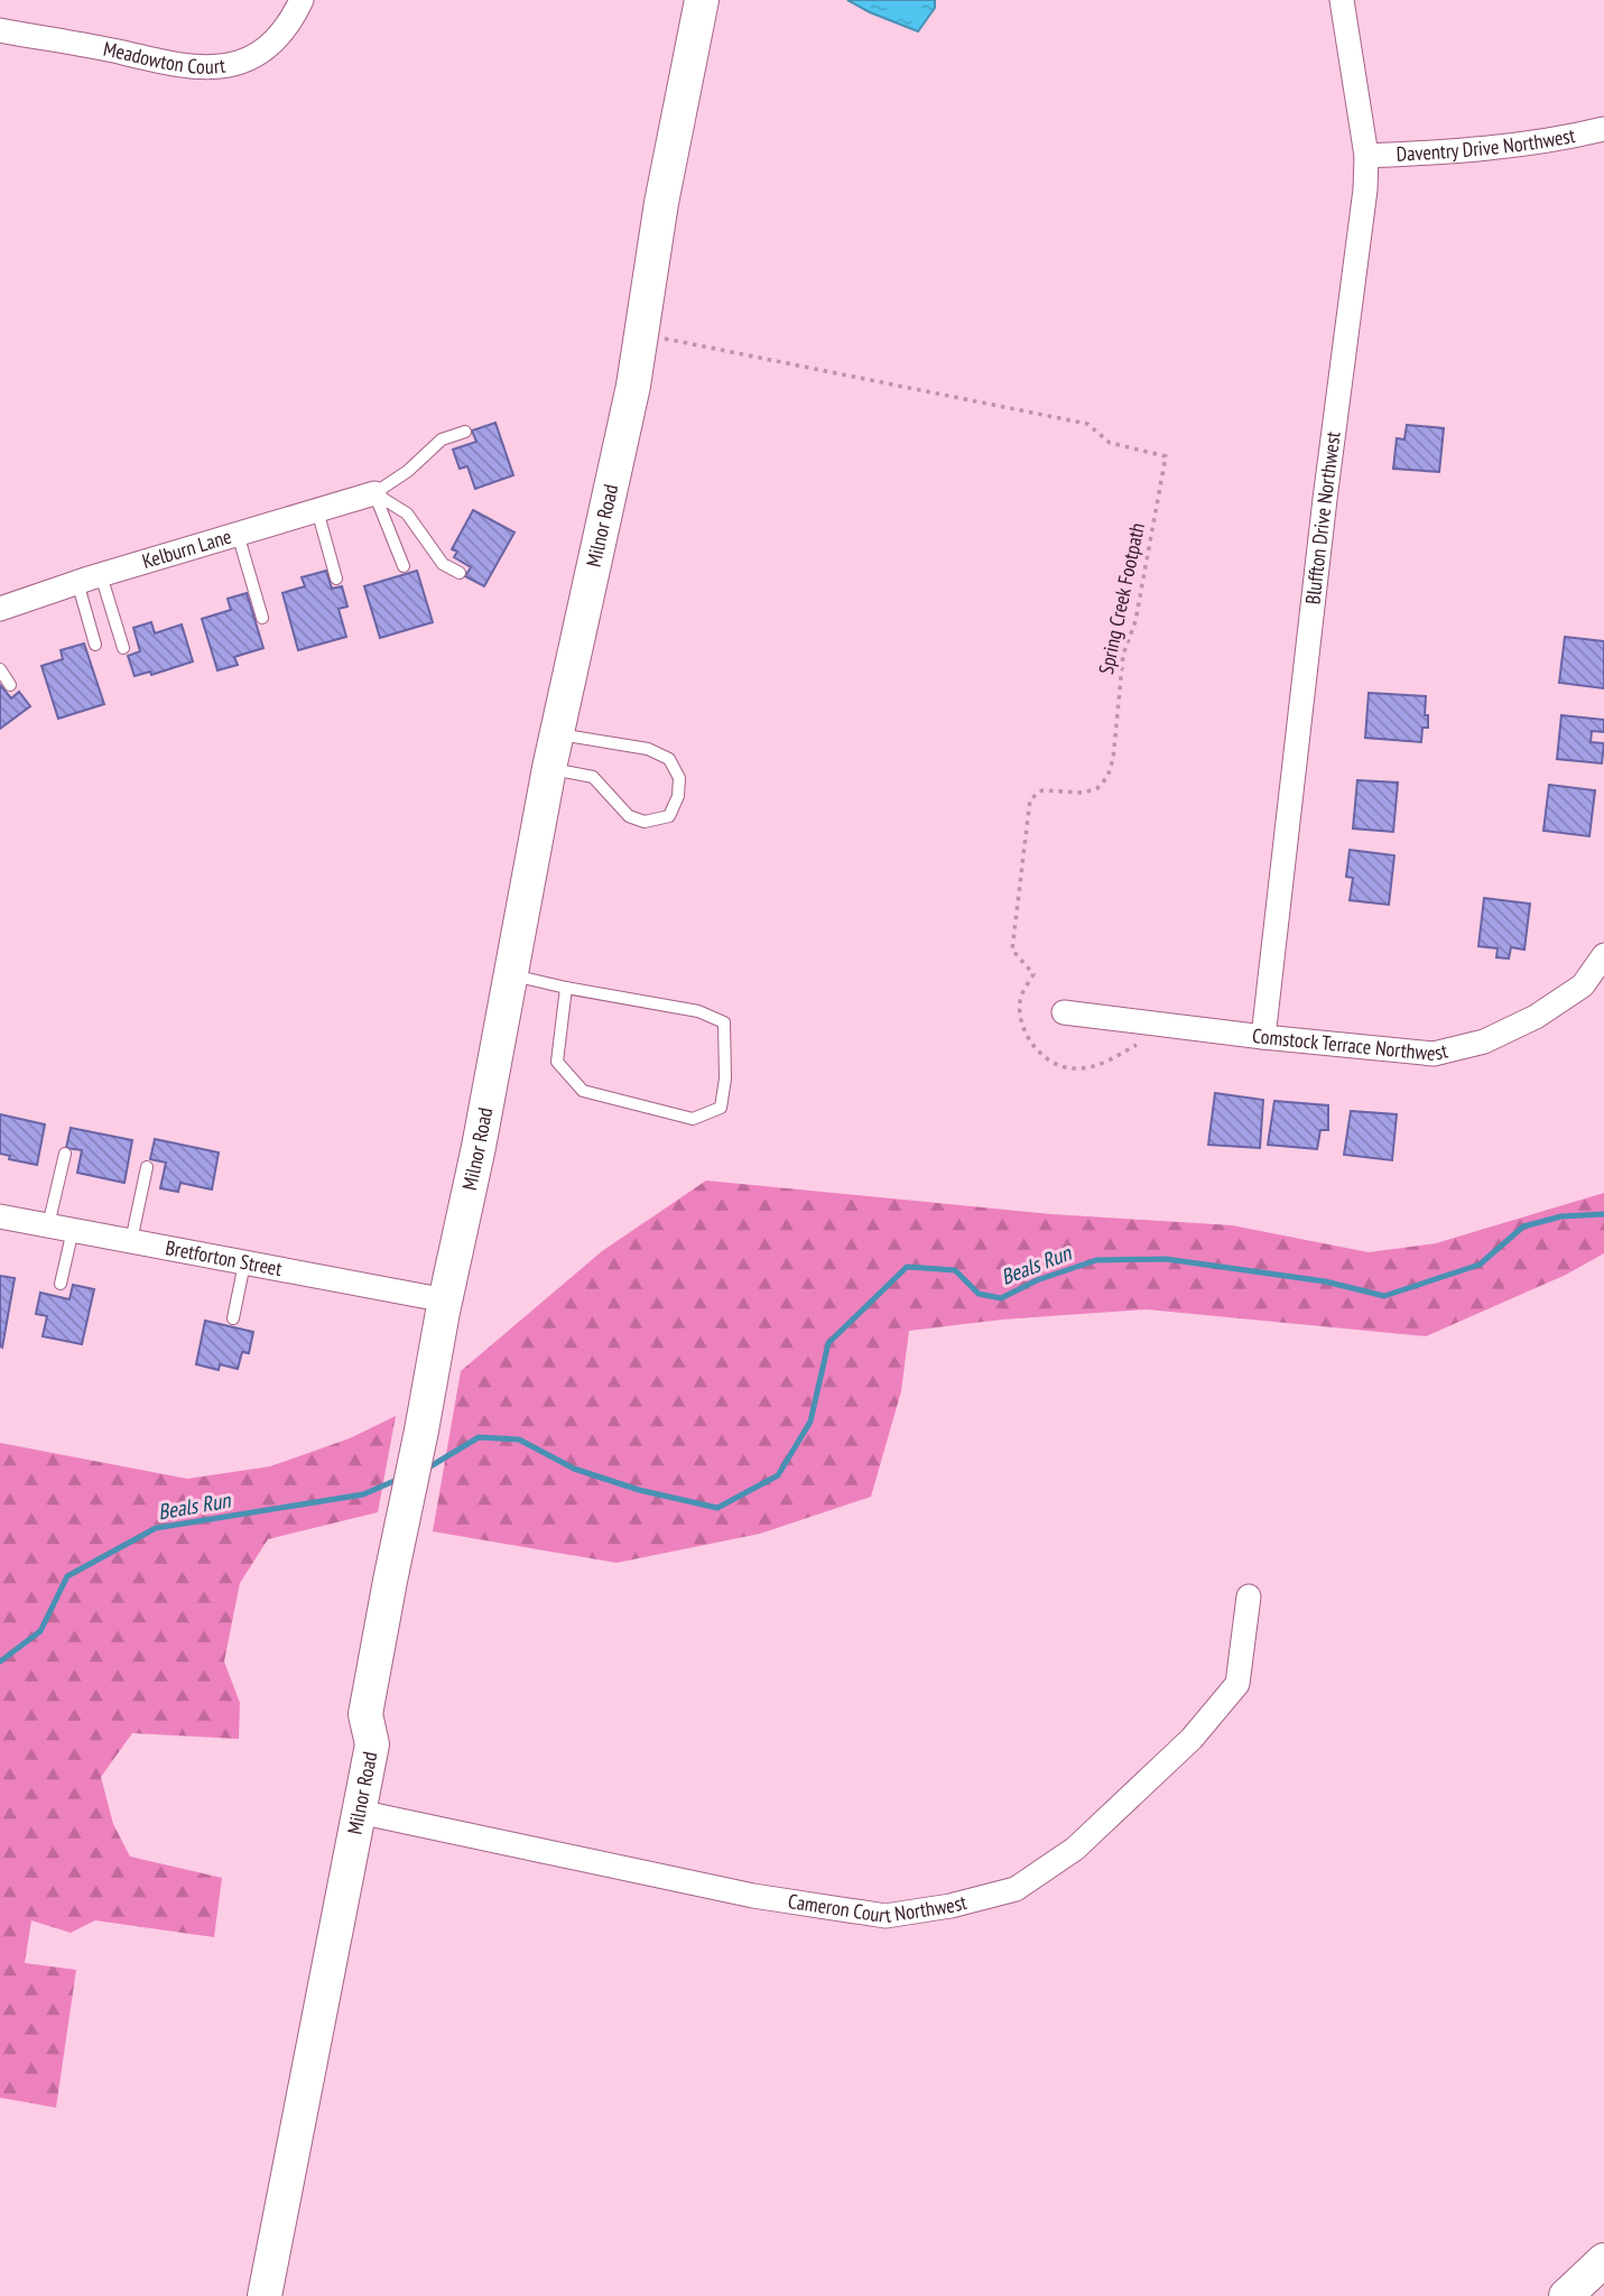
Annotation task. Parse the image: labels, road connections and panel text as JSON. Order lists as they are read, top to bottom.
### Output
{
  "streets": {
    "main road": ["Milnor Road"],
    "street": [
      "Meadowton Court",
      "Daventry Drive Northwest",
      "Bluffton Drive Northwest",
      "Kelburn Lane",
      "Comstock Terrace Northwest",
      "Bretforton Street",
      "Cameron Court Northwest"
    ],
    "path": ["Spring Creek Footpath"]
  },
  "crossings": [
    ["Daventry Drive Northwest", "Bluffton Drive Northwest"],
    ["Bluffton Drive Northwest", "Comstock Terrace Northwest"],
    ["Milnor Road", "Bretforton Street"],
    ["Milnor Road", "Cameron Court Northwest"]
  ],
  "water": ["Beals Run"]
}
